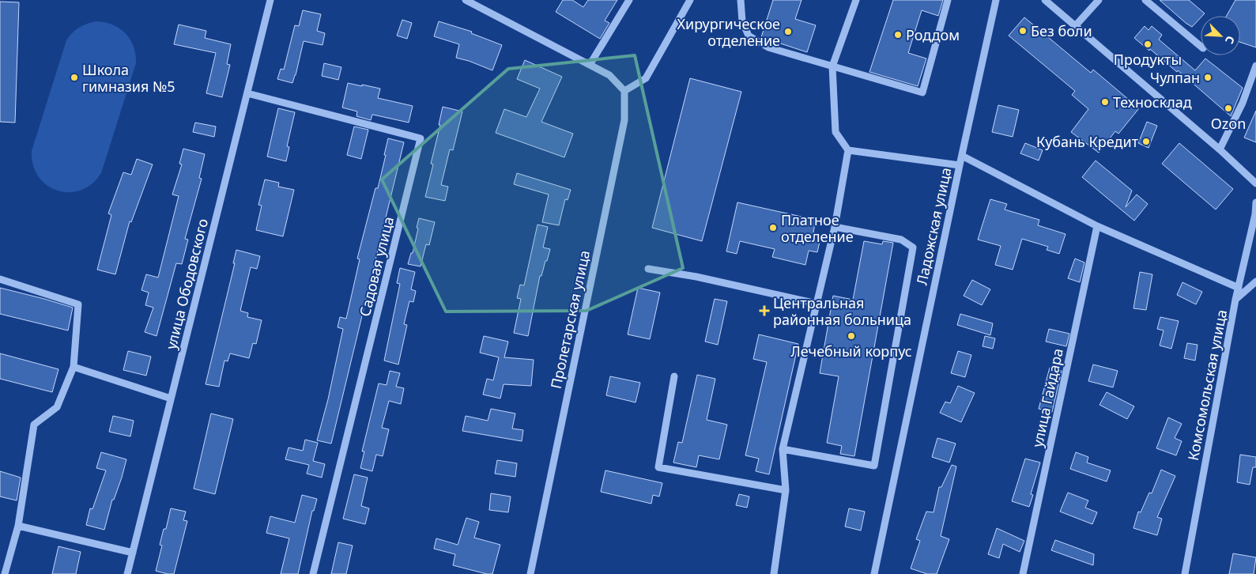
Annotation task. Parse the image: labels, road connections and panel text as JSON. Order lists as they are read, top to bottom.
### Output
{
  "streets": {
    "street": [
      "Ладожская улица",
      "Садовая улица",
      "улица Ободовского",
      "Пролетарская улица",
      "Комсомольская улица",
      "улица Гайдара"
    ]
  },
  "crossings": [
    ["Садовая улица", "улица Ободовского"]
  ],
  "places": {
    "other": [
      "Без боли",
      "Хирургическое отделение",
      "Роддом",
      "Продукты",
      "Школа гимназия №5",
      "Чулпан",
      "Техносклад",
      "Ozon",
      "Кубань Кредит",
      "Платное отделение",
      "Лечебный корпус"
    ],
    "health": ["Центральная районная больница"]
  },
  "north": "bottom right"
}
